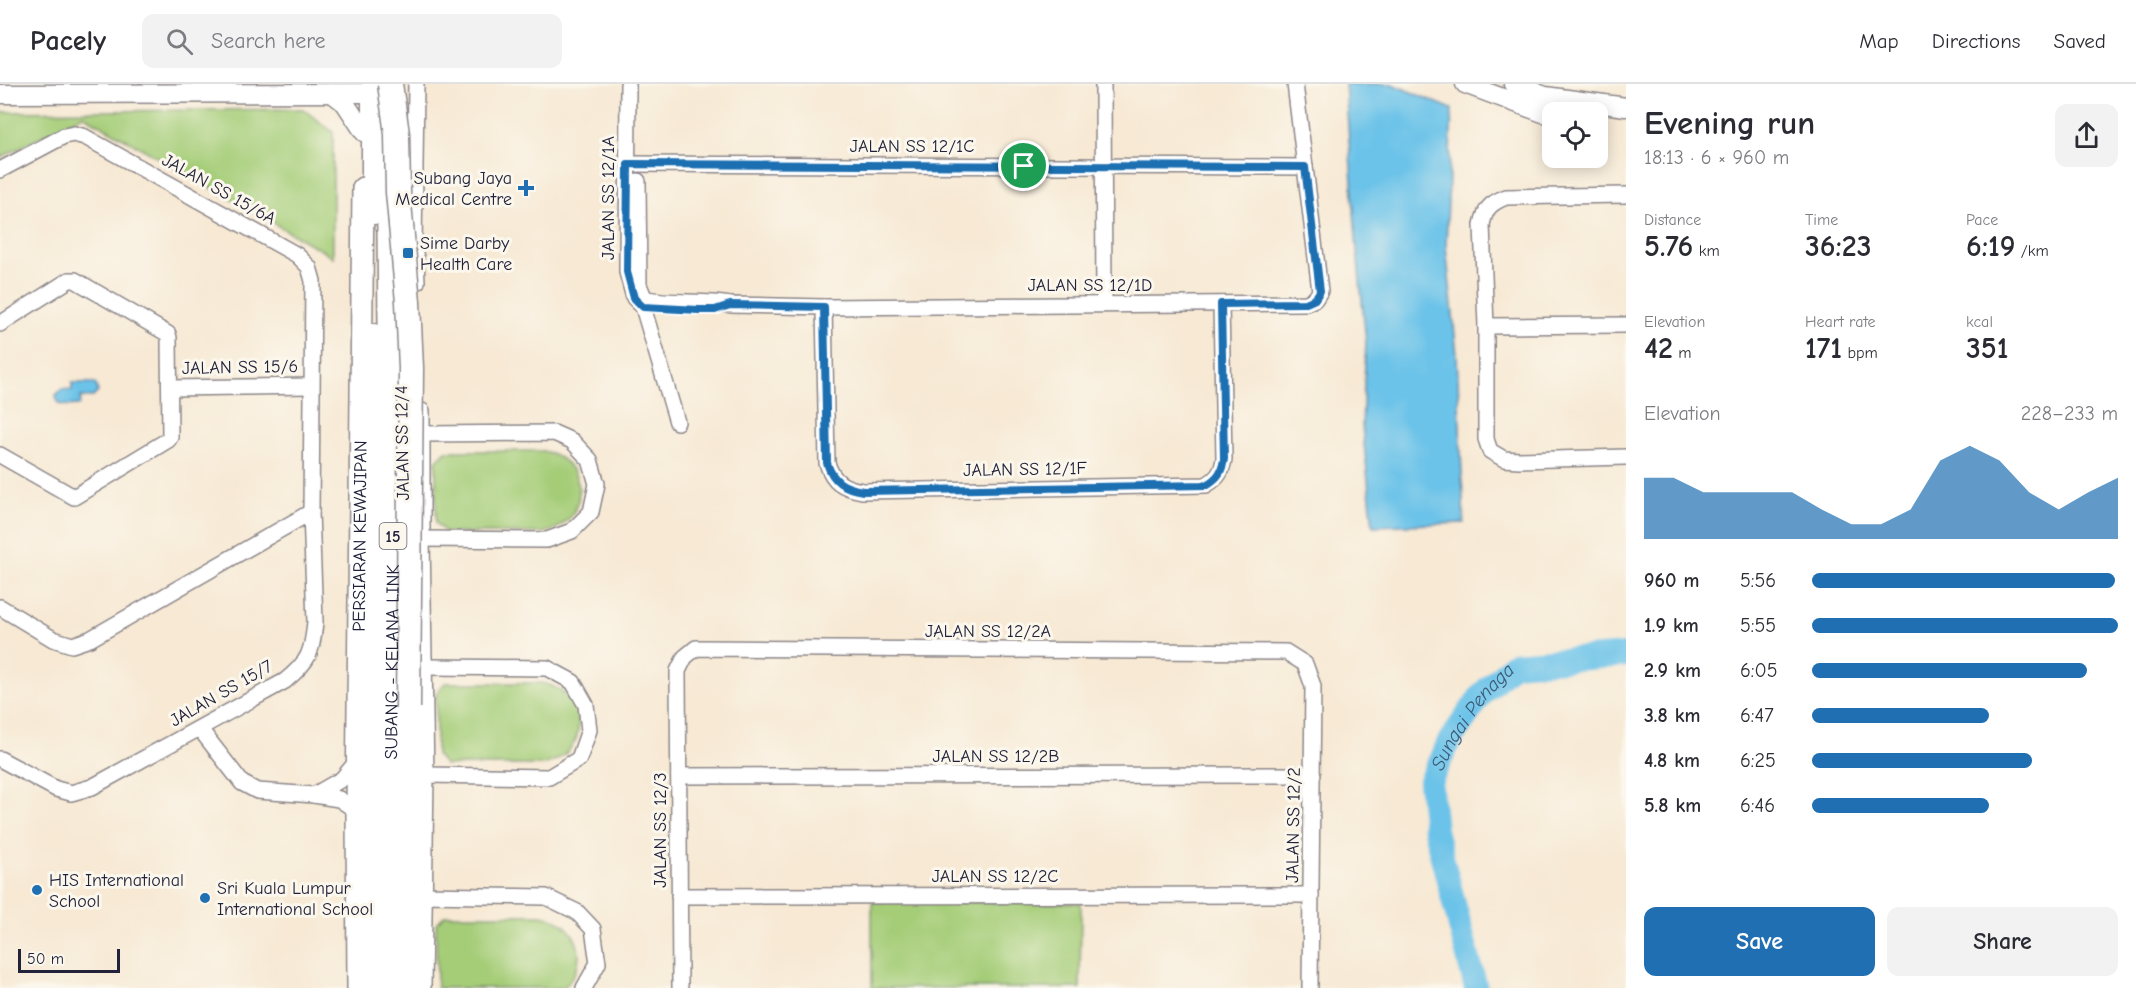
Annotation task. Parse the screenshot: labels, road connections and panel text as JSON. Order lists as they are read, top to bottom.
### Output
{
  "streets": {
    "main road": ["PERSIARAN KEWAJIPAN", "15", "SUBANG - KELANA LINK"],
    "street": [
      "JALAN SS 12/1C",
      "JALAN SS 15/6A",
      "JALAN SS 12/1A",
      "JALAN SS 12/1D",
      "JALAN SS 15/6",
      "JALAN SS 12/4",
      "JALAN SS 12/1F",
      "JALAN SS 12/2A",
      "JALAN SS 15/7",
      "JALAN SS 12/2B",
      "JALAN SS 12/2",
      "JALAN SS 12/3",
      "JALAN SS 12/2C"
    ]
  },
  "crossings": [
    ["JALAN SS 12/1C", "JALAN SS 12/1A"],
    ["JALAN SS 12/1C", "JALAN SS 12/1D"],
    ["JALAN SS 15/6A", "JALAN SS 15/6"],
    ["JALAN SS 15/6A", "JALAN SS 15/7"],
    ["JALAN SS 12/1A", "JALAN SS 12/1D"],
    ["JALAN SS 12/1D", "JALAN SS 12/1F"],
    ["JALAN SS 15/6", "JALAN SS 15/7"],
    ["PERSIARAN KEWAJIPAN", "SUBANG - KELANA LINK"],
    ["JALAN SS 12/2A", "JALAN SS 12/2"],
    ["JALAN SS 12/2A", "JALAN SS 12/3"],
    ["JALAN SS 12/2B", "JALAN SS 12/2"],
    ["JALAN SS 12/2B", "JALAN SS 12/3"],
    ["JALAN SS 12/2", "JALAN SS 12/2C"],
    ["JALAN SS 12/3", "JALAN SS 12/2C"]
  ],
  "water": ["Sungai Penaga"],
  "places": {
    "health": ["Subang Jaya Medical Centre"],
    "transit": ["Sime Darby Health Care"],
    "other": ["HIS International School", "Sri Kuala Lumpur International School"]
  },
  "scale_bar": "50 m",
  "page": {
    "header": "Pacely",
    "search": "Search here",
    "nav": ["Map", "Directions", "Saved"],
    "heading": ["Evening run", "18:13 · 6 × 960 m"],
    "stats": [
      ["Distance", "5.76 km"],
      ["Time", "36:23"],
      ["Pace", "6:19 /km"],
      ["Elevation", "42 m"],
      ["Heart rate", "171 bpm"],
      ["kcal", "351"]
    ],
    "chart": ["Elevation", "228–233 m"],
    "list": [
      {
        "name": "960 m",
        "note": "5:56"
      },
      {
        "name": "1.9 km",
        "note": "5:55"
      },
      {
        "name": "2.9 km",
        "note": "6:05"
      },
      {
        "name": "3.8 km",
        "note": "6:47"
      },
      {
        "name": "4.8 km",
        "note": "6:25"
      },
      {
        "name": "5.8 km",
        "note": "6:46"
      }
    ],
    "buttons": ["Save", "Share"],
    "scale": "50 m"
  }
}
